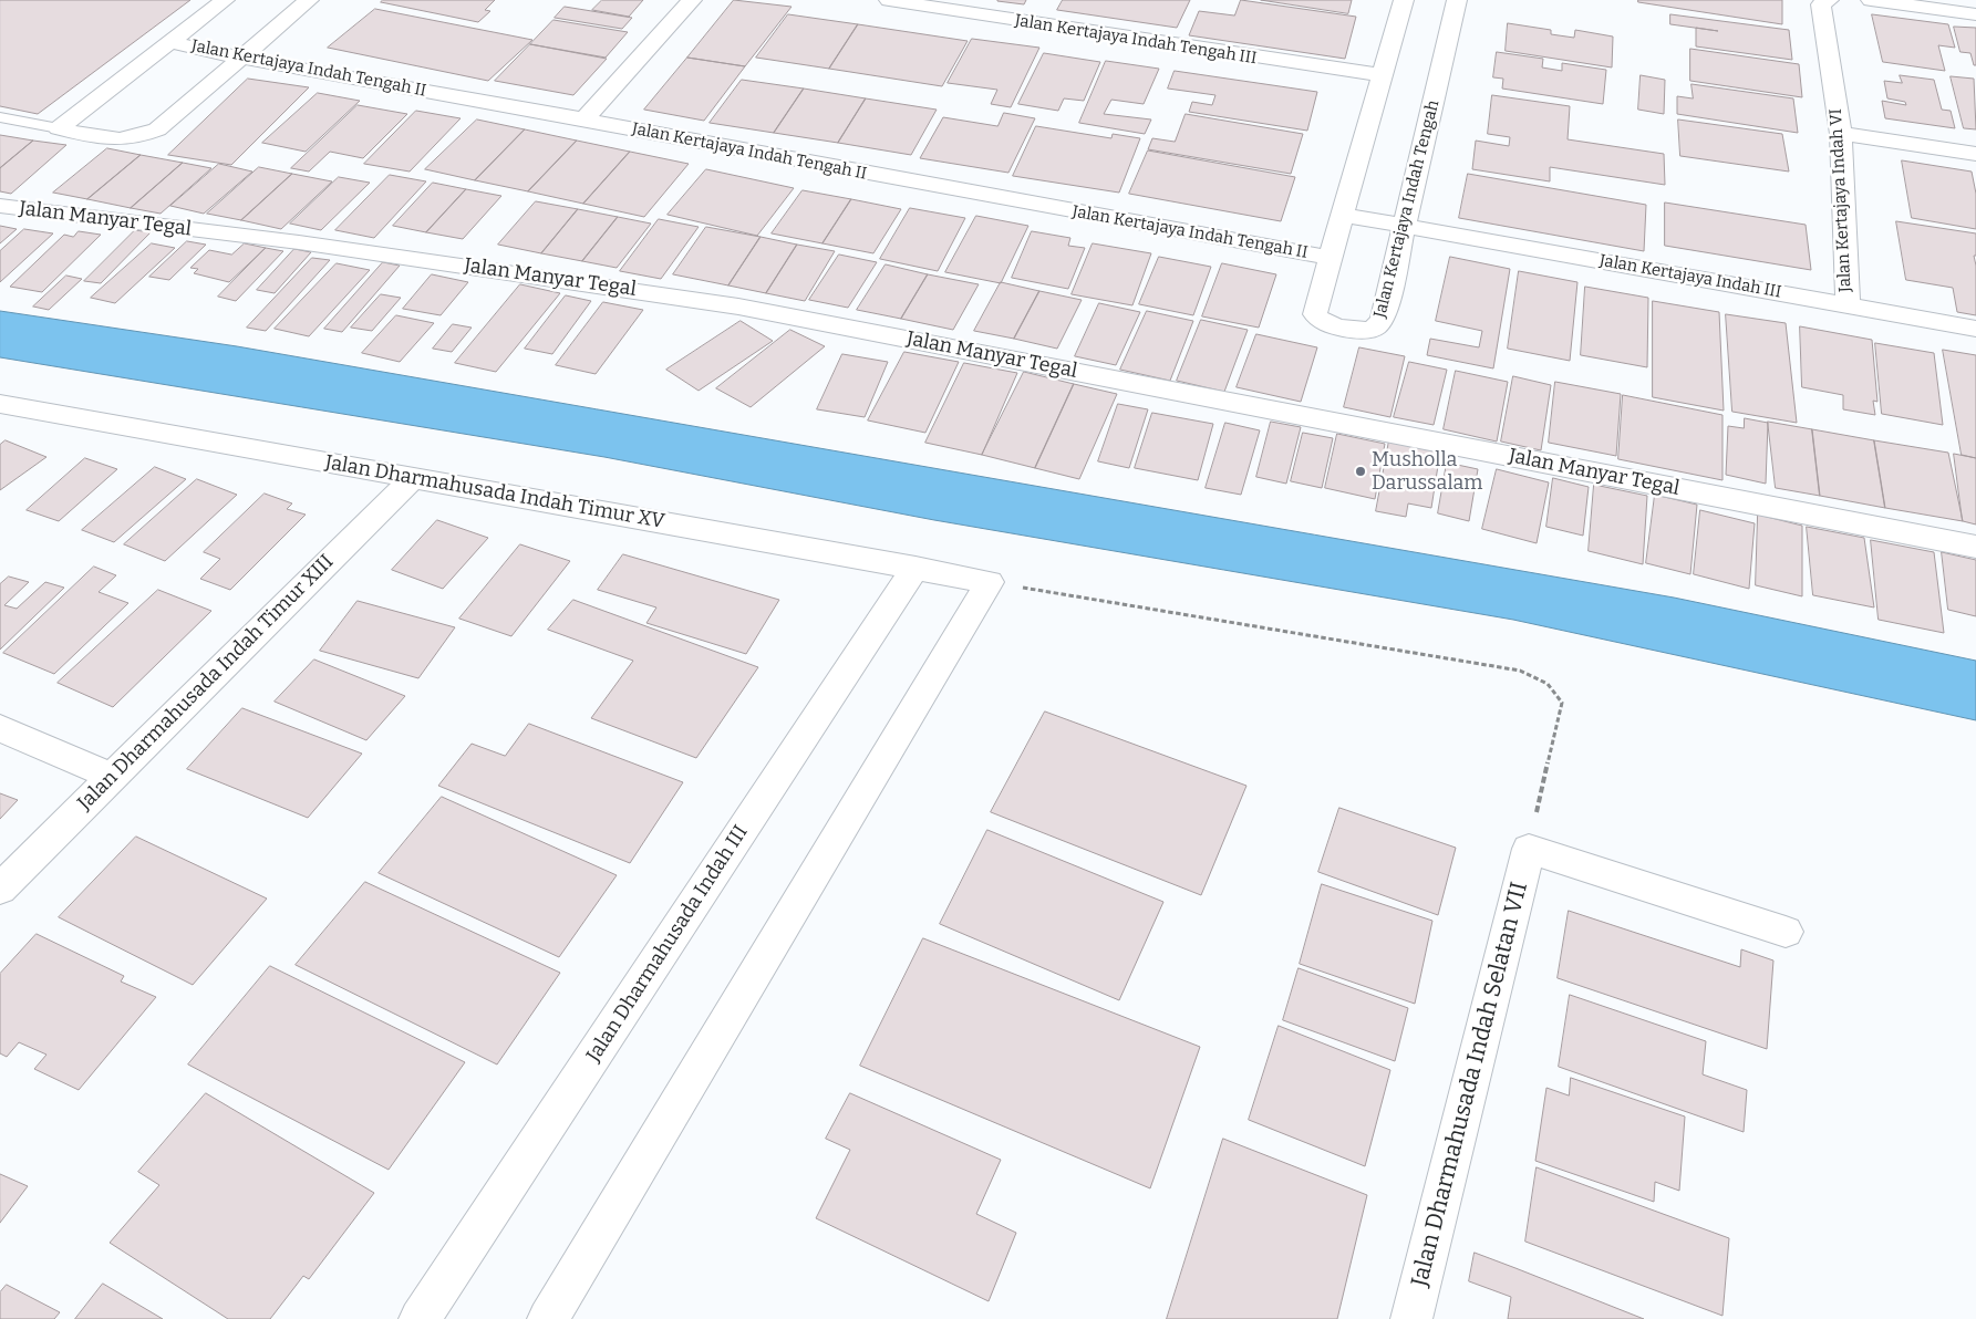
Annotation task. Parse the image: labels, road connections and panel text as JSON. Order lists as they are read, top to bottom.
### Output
{
  "streets": {
    "street": [
      "Jalan Kertajaya Indah Tengah III",
      "Jalan Kertajaya Indah Tengah II",
      "Jalan Kertajaya Indah VI",
      "Jalan Kertajaya Indah Tengah",
      "Jalan Manyar Tegal",
      "Jalan Kertajaya Indah III",
      "Jalan Dharmahusada Indah Timur XV",
      "Jalan Dharmahusada Indah Timur XIII",
      "Jalan Dharmahusada Indah III",
      "Jalan Dharmahusada Indah Selatan VII"
    ]
  },
  "crossings": [
    ["Jalan Kertajaya Indah Tengah III", "Jalan Kertajaya Indah Tengah"],
    ["Jalan Kertajaya Indah Tengah II", "Jalan Kertajaya Indah Tengah"],
    ["Jalan Kertajaya Indah VI", "Jalan Kertajaya Indah III"],
    ["Jalan Kertajaya Indah Tengah", "Jalan Kertajaya Indah III"],
    ["Jalan Dharmahusada Indah Timur XV", "Jalan Dharmahusada Indah Timur XIII"],
    ["Jalan Dharmahusada Indah Timur XV", "Jalan Dharmahusada Indah III"]
  ],
  "places": ["Musholla Darussalam"]
}
